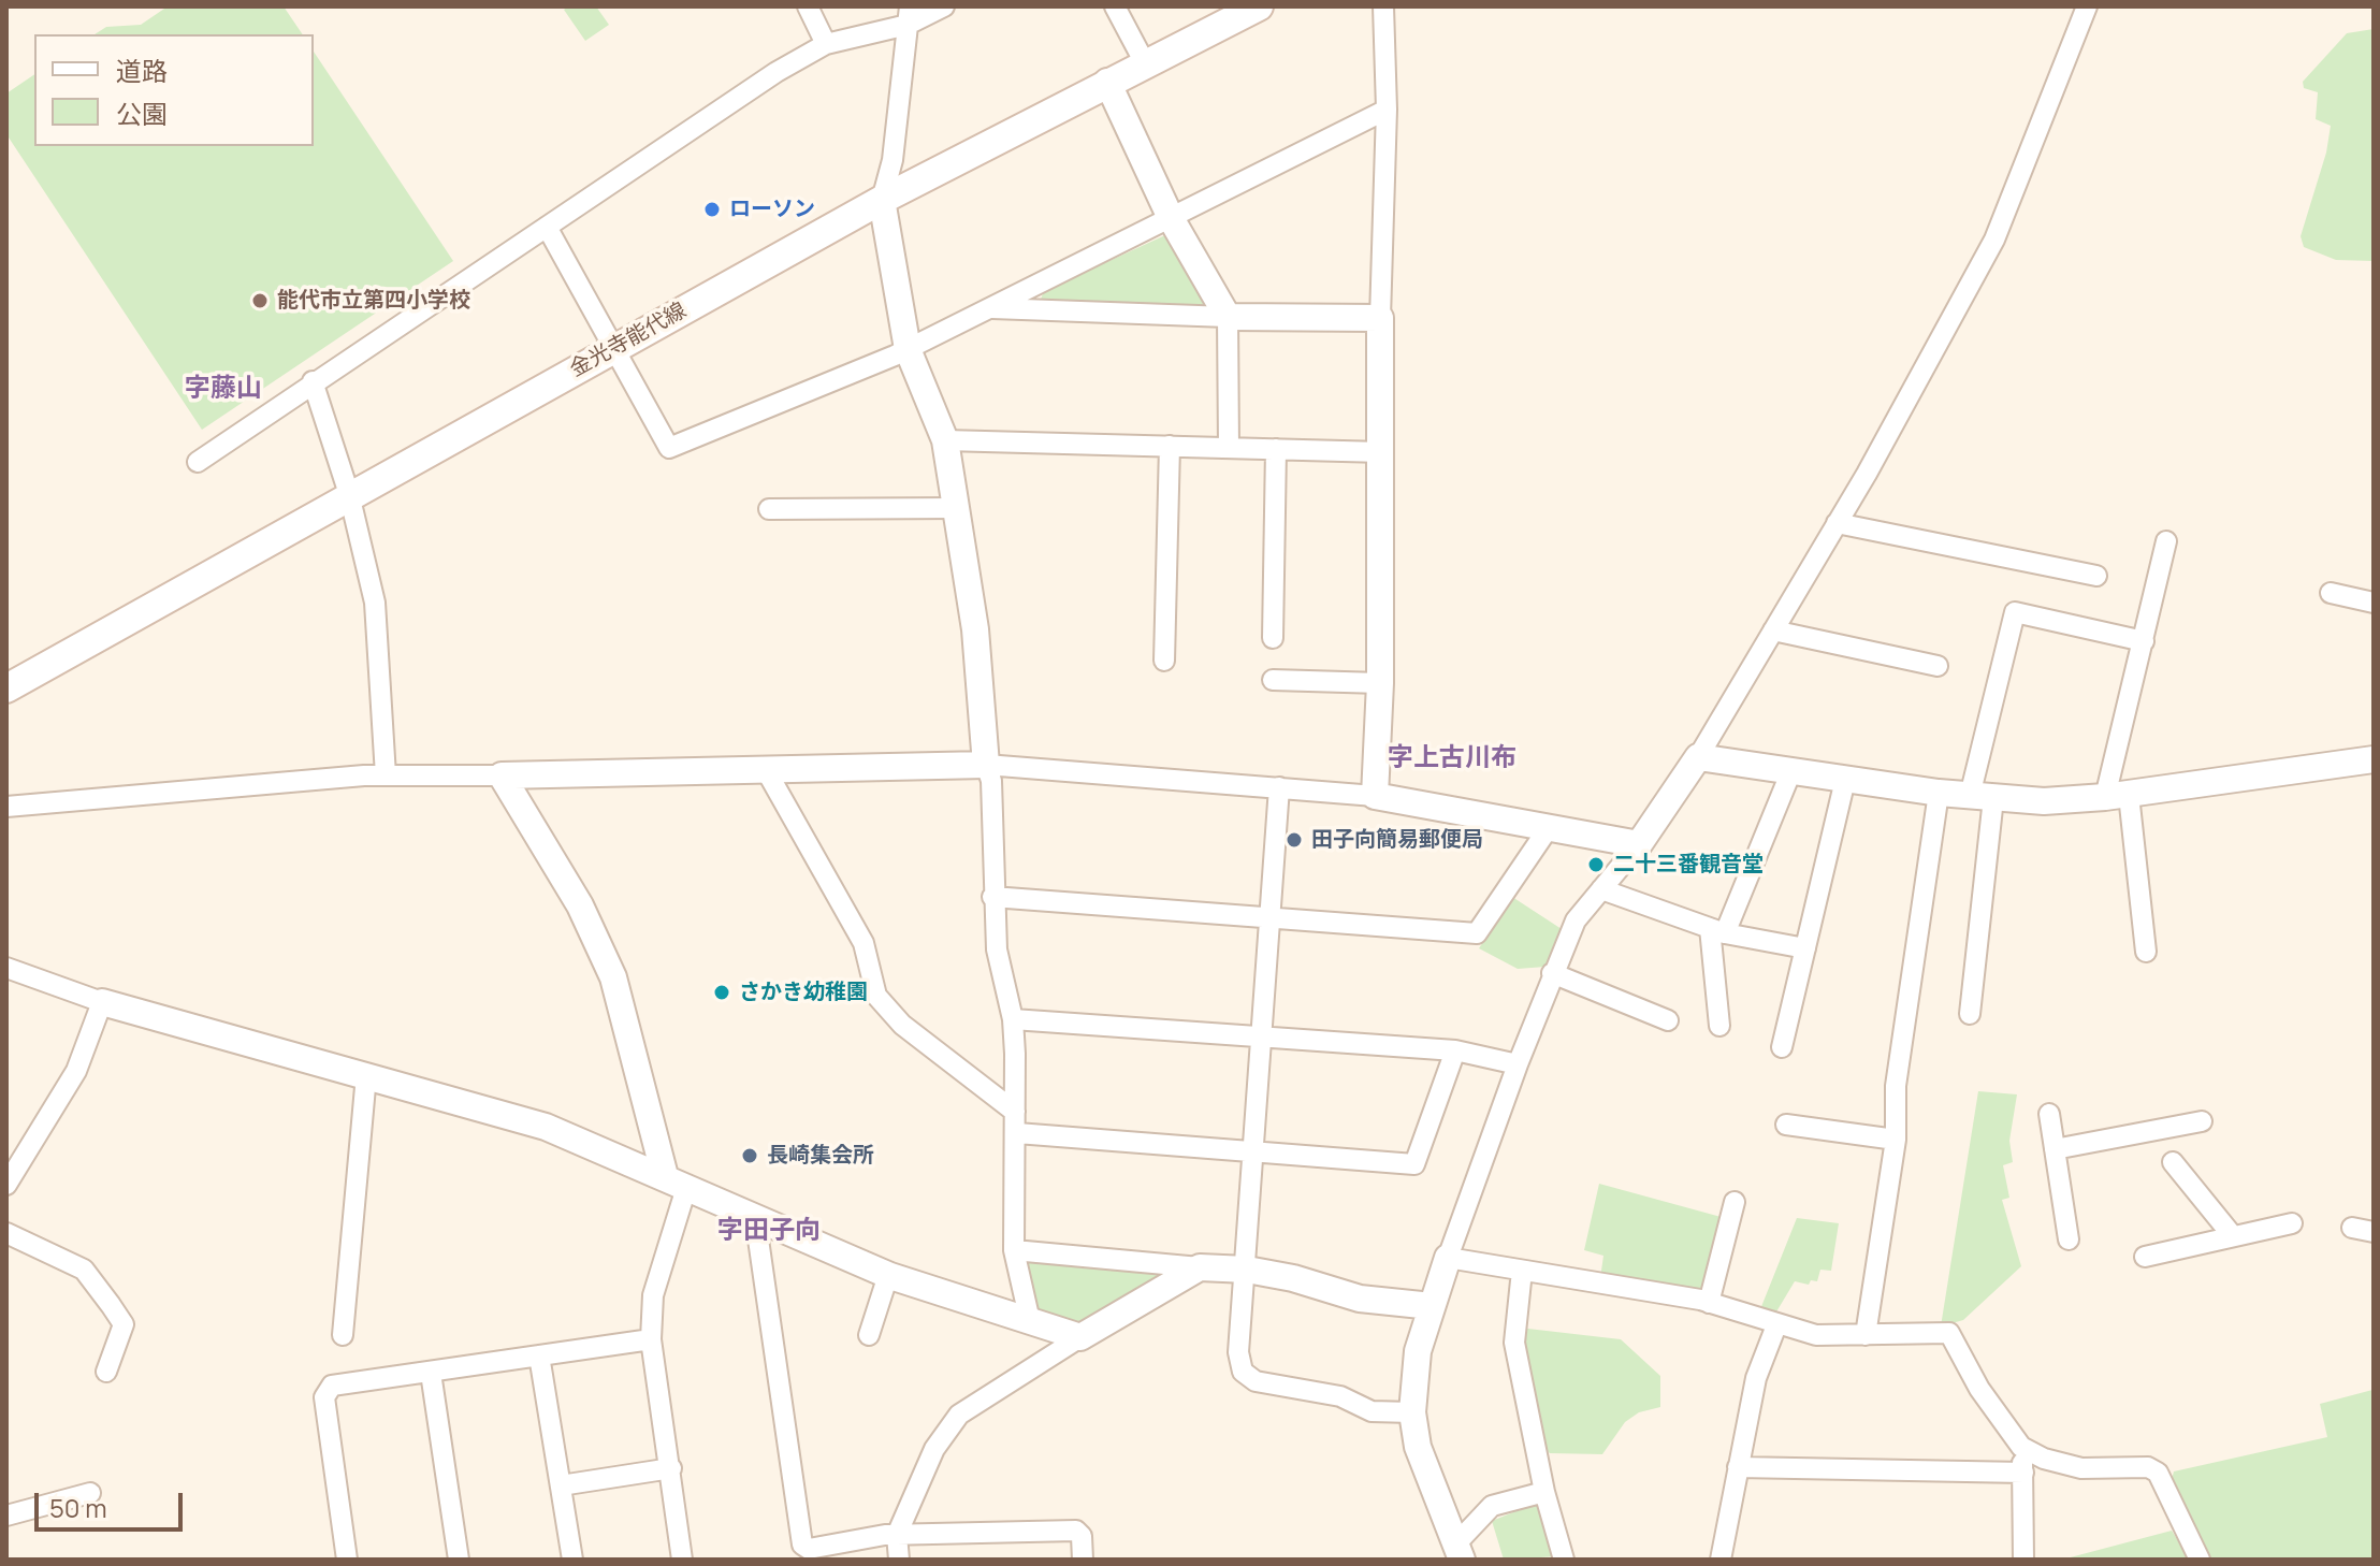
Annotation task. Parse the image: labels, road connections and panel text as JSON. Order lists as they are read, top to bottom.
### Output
{
  "streets": {
    "main road": ["金光寺能代線"]
  },
  "districts": ["字藤山", "字上古川布", "字田子向"],
  "places": [
    "ローソン",
    "能代市立第四小学校",
    "田子向簡易郵便局",
    "二十三番観音堂",
    "さかき幼稚園",
    "長崎集会所"
  ],
  "legend": ["道路", "公園"],
  "scale_bar": "50 m"
}
